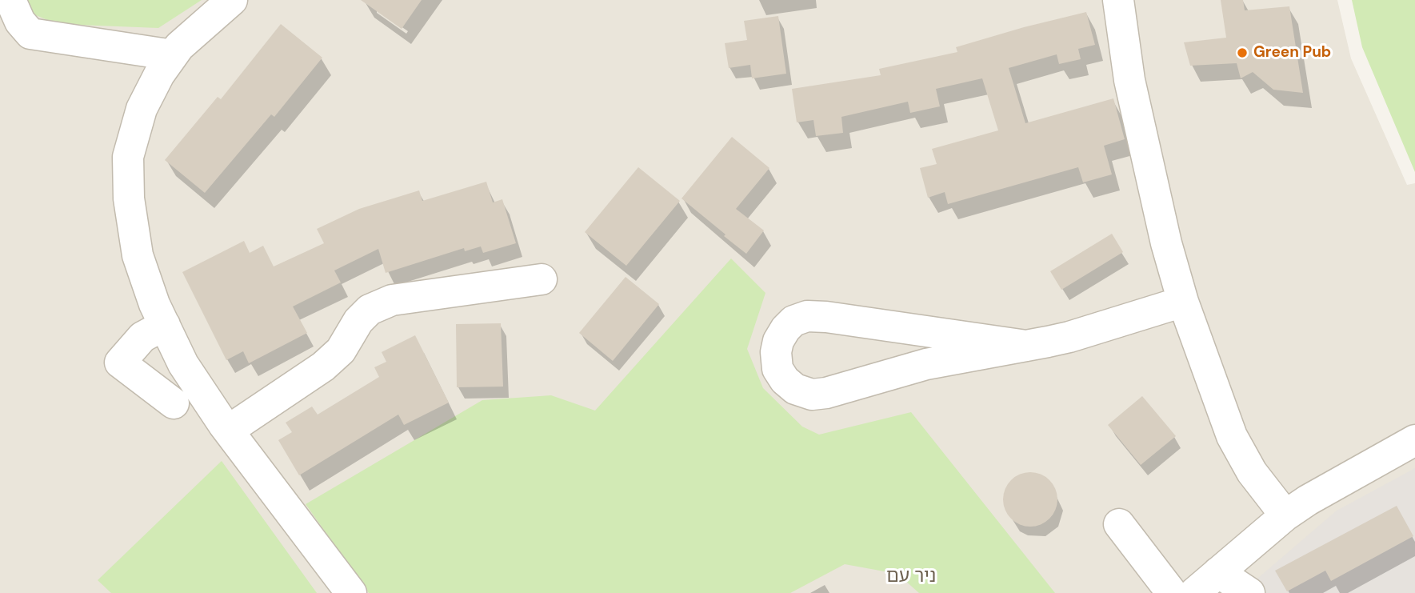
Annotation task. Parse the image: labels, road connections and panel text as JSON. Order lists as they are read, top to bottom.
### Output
{
  "districts": ["ניר עם"],
  "places": ["Green Pub"]
}
